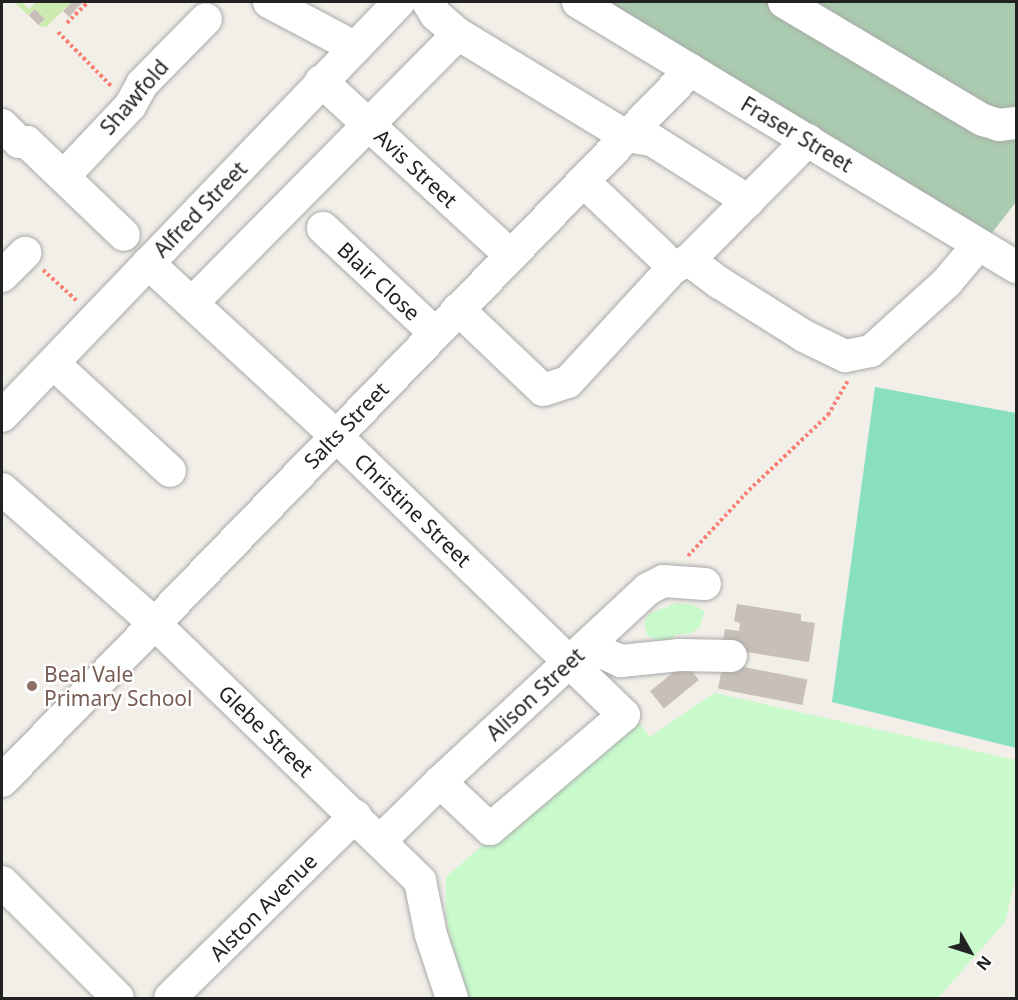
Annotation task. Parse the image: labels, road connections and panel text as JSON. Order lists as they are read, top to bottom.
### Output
{
  "streets": {
    "street": [
      "Shawfold",
      "Fraser Street",
      "Avis Street",
      "Alfred Street",
      "Blair Close",
      "Salts Street",
      "Christine Street",
      "Alison Street",
      "Glebe Street",
      "Alston Avenue"
    ]
  },
  "crossings": [
    ["Fraser Street", "Salts Street"],
    ["Avis Street", "Alfred Street"],
    ["Avis Street", "Salts Street"],
    ["Alfred Street", "Christine Street"],
    ["Blair Close", "Salts Street"],
    ["Salts Street", "Christine Street"],
    ["Salts Street", "Glebe Street"],
    ["Christine Street", "Alison Street"],
    ["Alison Street", "Glebe Street"],
    ["Glebe Street", "Alston Avenue"]
  ],
  "places": ["Beal Vale Primary School"],
  "north": "bottom right"
}
